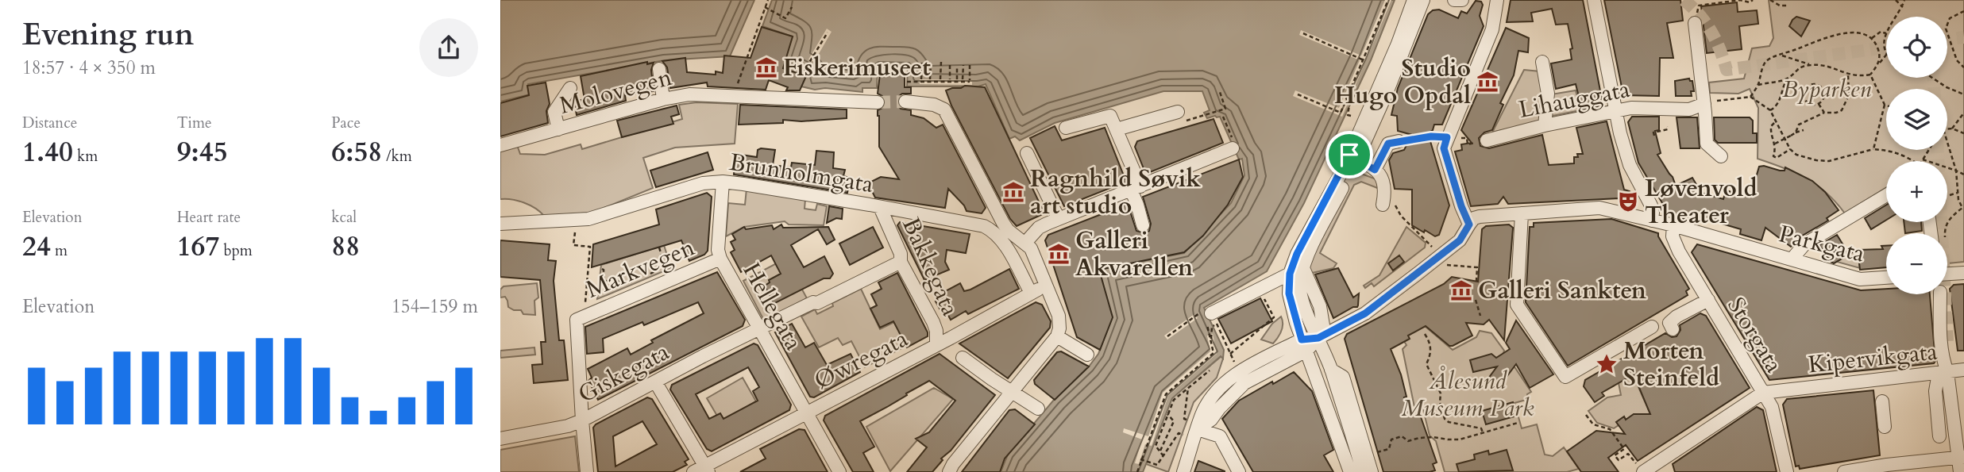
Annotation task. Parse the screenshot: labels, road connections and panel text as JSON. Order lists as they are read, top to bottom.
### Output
{
  "streets": {
    "street": [
      "Molovegen",
      "Lihauggata",
      "Brunholmgata",
      "Parkgata",
      "Bakkegata",
      "Markvegen",
      "Hellegata",
      "Storgata",
      "Kipervikgata",
      "Øwregata",
      "Giskegata"
    ]
  },
  "crossings": [
    ["Brunholmgata", "Bakkegata"],
    ["Brunholmgata", "Hellegata"],
    ["Brunholmgata", "Øwregata"],
    ["Parkgata", "Storgata"],
    ["Bakkegata", "Øwregata"],
    ["Bakkegata", "Giskegata"],
    ["Markvegen", "Hellegata"],
    ["Hellegata", "Øwregata"],
    ["Hellegata", "Giskegata"],
    ["Storgata", "Kipervikgata"]
  ],
  "parks": ["Byparken", "Ålesund Museum Park"],
  "places": {
    "museum": [
      "Fiskerimuseet",
      "Studio Hugo Opdal",
      "Ragnhild Søvik art studio",
      "Galleri Akvarellen",
      "Galleri Sankten"
    ],
    "theatre": ["Løvenvold Theater"],
    "place": ["Morten Steinfeld"]
  },
  "page": {
    "heading": ["Evening run", "18:57 · 4 × 350 m"],
    "map_buttons": ["+", "−"],
    "stats": [
      ["Distance", "1.40 km"],
      ["Time", "9:45"],
      ["Pace", "6:58 /km"],
      ["Elevation", "24 m"],
      ["Heart rate", "167 bpm"],
      ["kcal", "88"]
    ],
    "chart": ["Elevation", "154–159 m"]
  }
}
